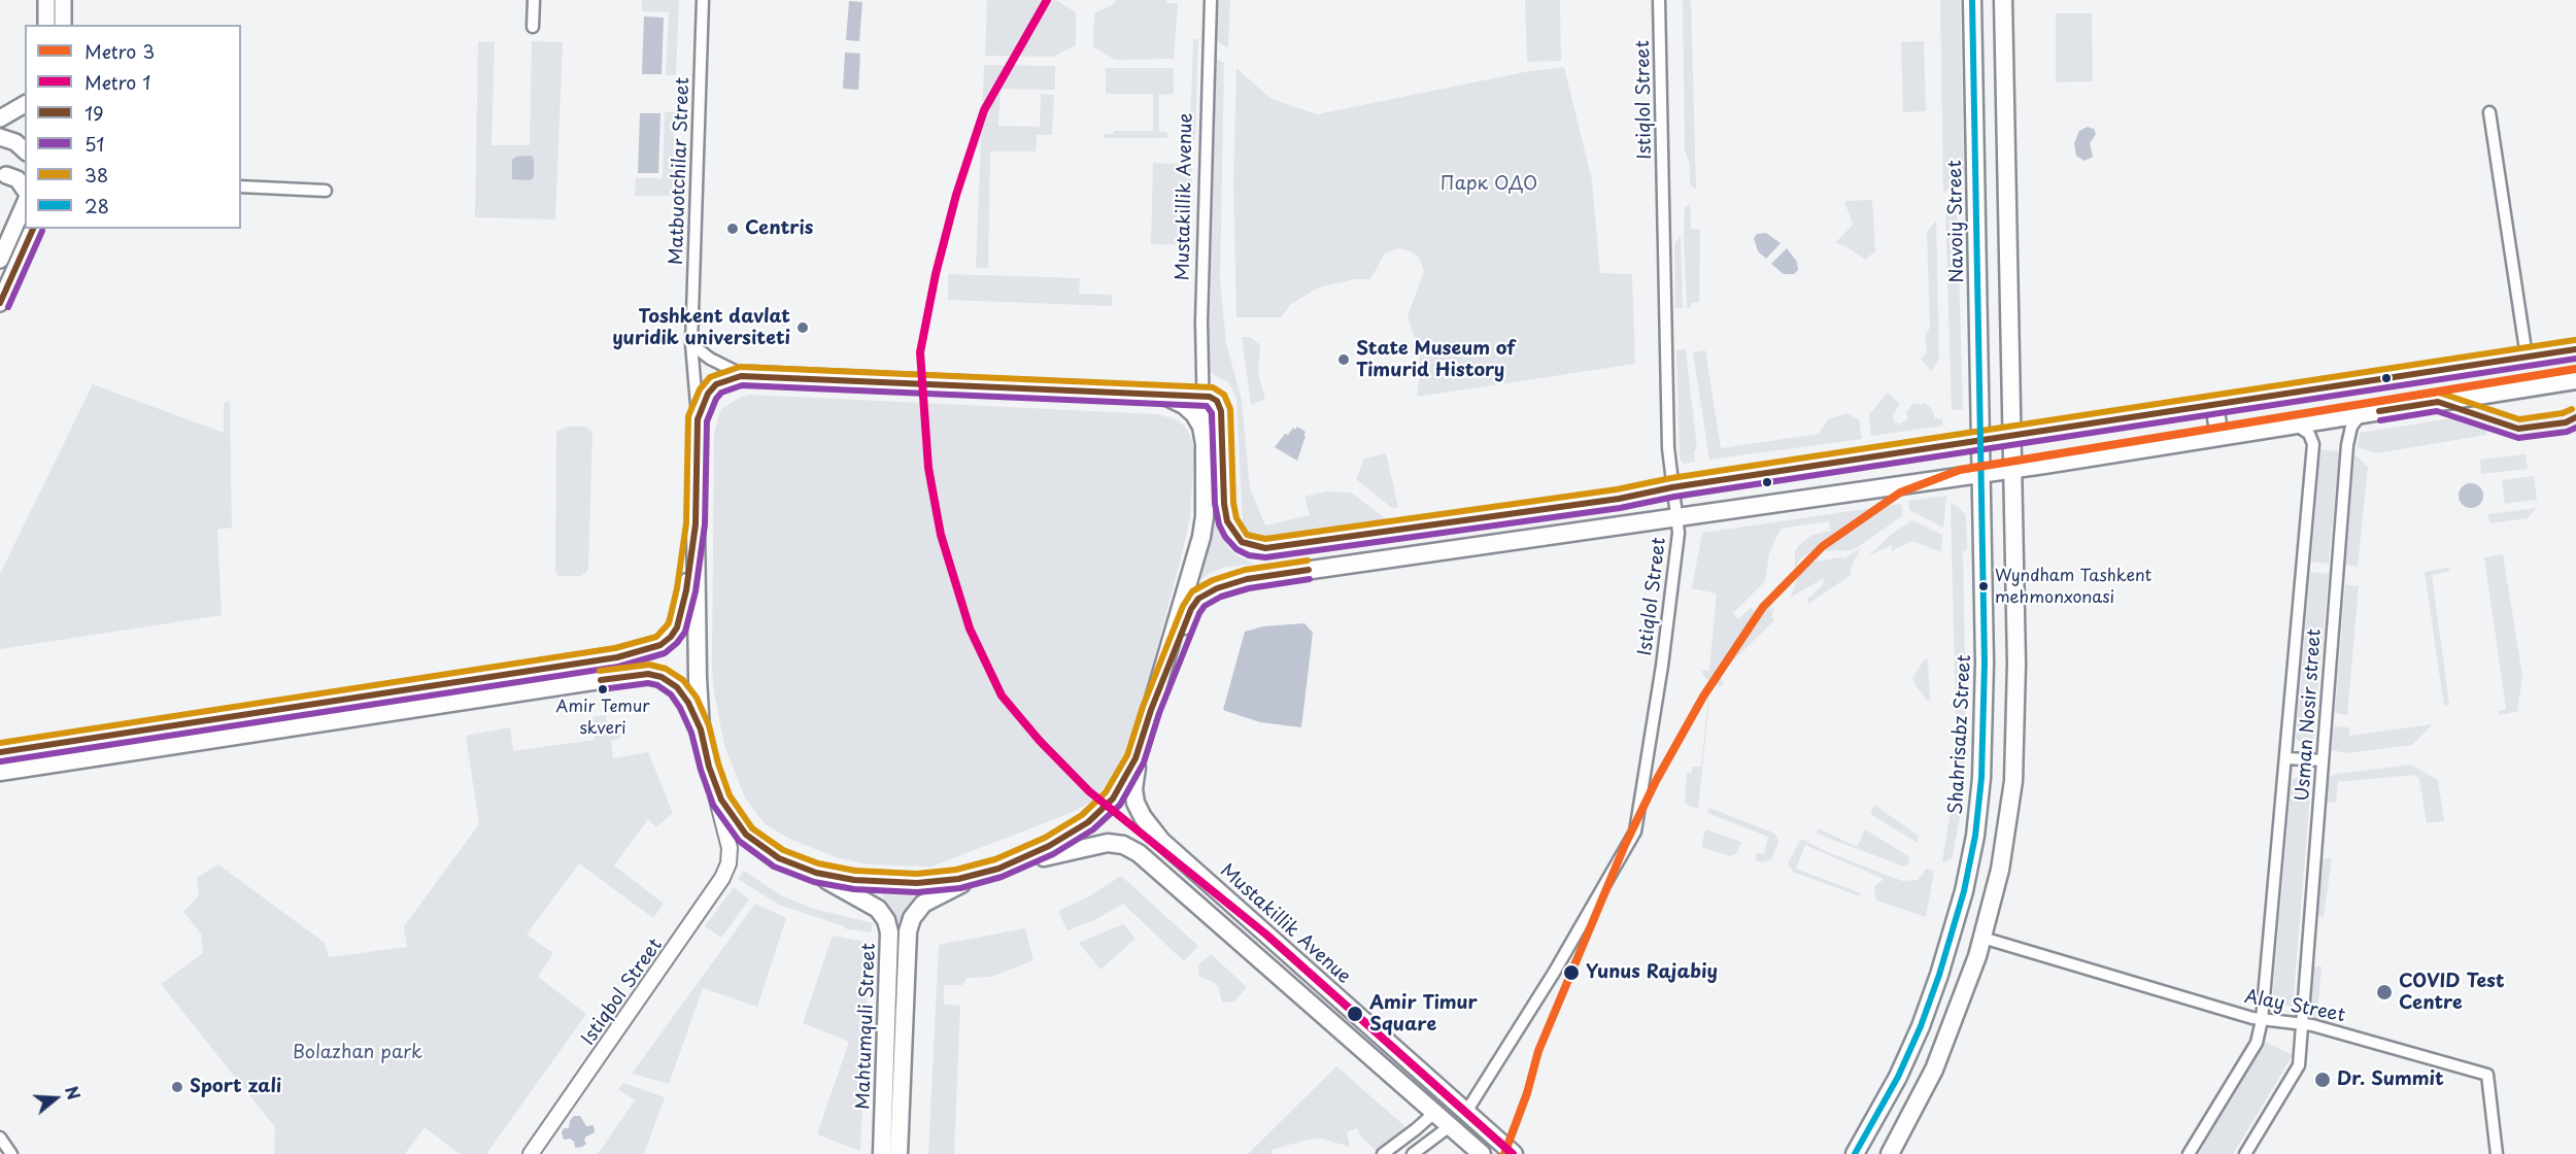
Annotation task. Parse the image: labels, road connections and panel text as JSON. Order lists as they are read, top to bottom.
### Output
{
  "streets": {
    "main road": [
      "Mustakillik Avenue",
      "Navoiy Street",
      "Shahrisabz Street",
      "Mahtumquli Street"
    ],
    "street": [
      "Istiqlol Street",
      "Matbuotchilar Street",
      "Usman Nosir street",
      "Alay Street"
    ]
  },
  "crossings": [
    ["Istiqlol Street", "Mustakillik Avenue"],
    ["Navoiy Street", "Shahrisabz Street"],
    ["Usman Nosir street", "Alay Street"]
  ],
  "parks": ["Парк ОДО", "Bolazhan park"],
  "places": [
    "Centris",
    "Toshkent davlat yuridik universiteti",
    "State Museum of Timurid History",
    "Wyndham Tashkent mehmonxonasi",
    "Amir Temur skveri",
    "Yunus Rajabiy",
    "COVID Test Centre",
    "Amir Timur Square",
    "Dr. Summit",
    "Sport zali"
  ],
  "lines": [
    "metro line 1",
    "transit line 28",
    "transit line 19",
    "transit line 51",
    "transit line 38",
    "metro line 3"
  ],
  "legend": [
    "Metro 3",
    "Metro 1",
    "19",
    "51",
    "38",
    "28"
  ],
  "north": "right"
}
